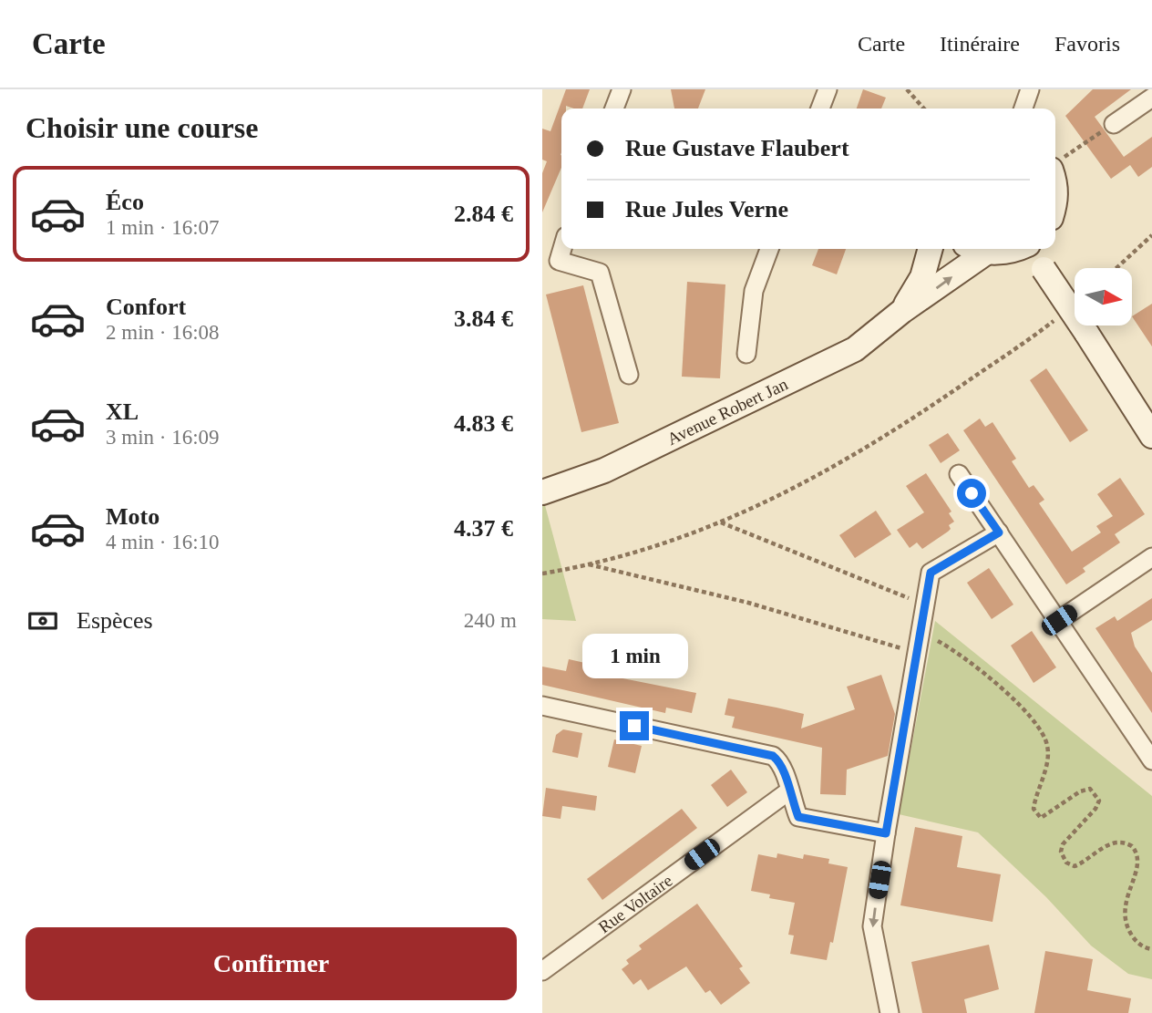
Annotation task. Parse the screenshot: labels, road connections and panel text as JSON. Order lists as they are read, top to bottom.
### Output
{
  "streets": {
    "main road": ["Avenue Robert Jan"],
    "street": ["Rue Voltaire"]
  },
  "north": "right",
  "page": {
    "header": "Carte",
    "nav": ["Carte", "Itinéraire", "Favoris"],
    "heading": "Choisir une course",
    "banner": ["Rue Gustave Flaubert", "Rue Jules Verne"],
    "list": [
      {
        "name": "Éco",
        "note": "1 min · 16:07",
        "value": "2.84 €"
      },
      {
        "name": "Confort",
        "note": "2 min · 16:08",
        "value": "3.84 €"
      },
      {
        "name": "XL",
        "note": "3 min · 16:09",
        "value": "4.83 €"
      },
      {
        "name": "Moto",
        "note": "4 min · 16:10",
        "value": "4.37 €"
      }
    ],
    "pay": ["Espèces", "240 m"],
    "bubble": "1 min",
    "buttons": "Confirmer"
  }
}
